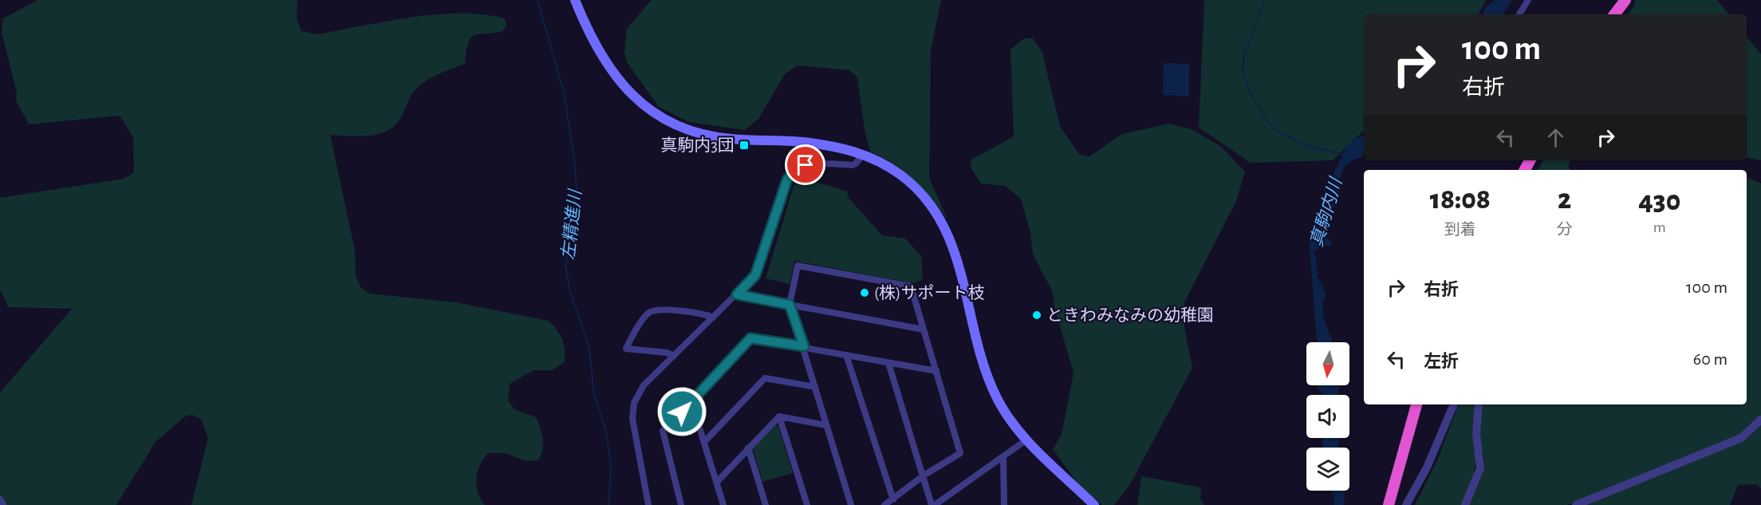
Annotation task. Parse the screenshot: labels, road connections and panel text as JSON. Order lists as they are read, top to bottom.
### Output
{
  "water": ["真駒内川", "左精進川"],
  "places": {
    "transit": ["真駒内3団"],
    "other": ["(株)サポート枝", "ときわみなみの幼稚園"]
  },
  "north": "bottom",
  "page": {
    "turn": ["100 m", "右折"],
    "eta": [
      "18:08",
      "到着",
      "2",
      "分",
      "430",
      "m"
    ],
    "list": [
      {
        "name": "右折",
        "value": "100 m"
      },
      {
        "name": "左折",
        "value": "60 m"
      }
    ]
  }
}
